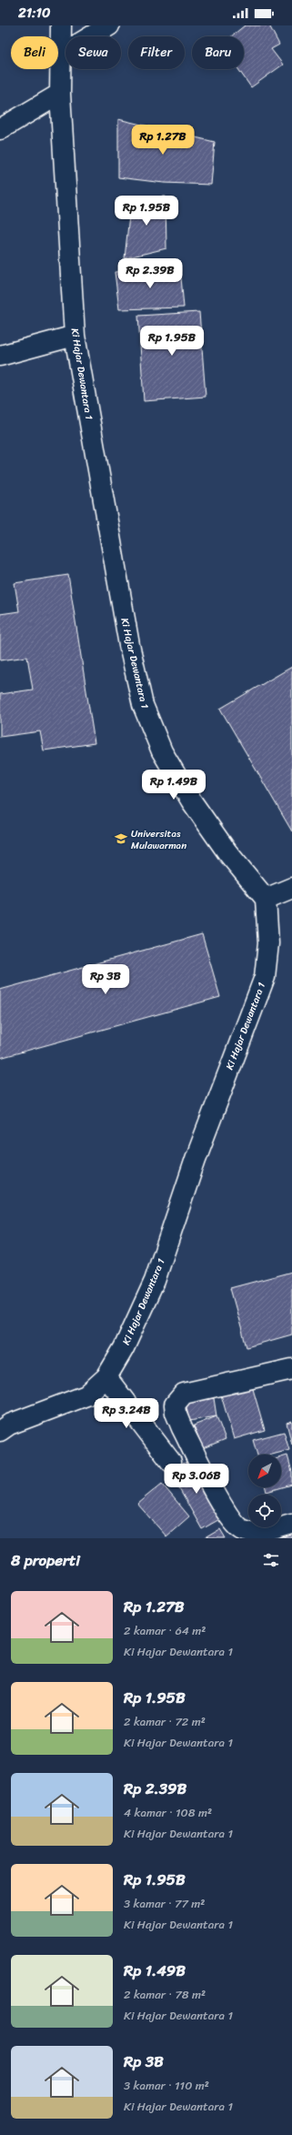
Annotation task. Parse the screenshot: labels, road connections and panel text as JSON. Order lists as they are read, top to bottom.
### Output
{
  "streets": {
    "street": ["Ki Hajar Dewantara 1"]
  },
  "places": {
    "school or university": ["Universitas Mulawarman"]
  },
  "north": "bottom left",
  "page": {
    "status": "21:10",
    "chip": [
      "Beli",
      "Sewa",
      "Filter",
      "Baru"
    ],
    "price": [
      "Rp 1.27B",
      "Rp 1.95B",
      "Rp 2.39B",
      "Rp 1.95B",
      "Rp 1.49B",
      "Rp 3B",
      "Rp 3.24B",
      "Rp 3.06B"
    ],
    "heading": "8 properti",
    "list": [
      {
        "name": "Rp 1.27B",
        "note": "2 kamar · 64 m² · Ki Hajar Dewantara 1"
      },
      {
        "name": "Rp 1.95B",
        "note": "2 kamar · 72 m² · Ki Hajar Dewantara 1"
      },
      {
        "name": "Rp 2.39B",
        "note": "4 kamar · 108 m² · Ki Hajar Dewantara 1"
      },
      {
        "name": "Rp 1.95B",
        "note": "3 kamar · 77 m² · Ki Hajar Dewantara 1"
      },
      {
        "name": "Rp 1.49B",
        "note": "2 kamar · 78 m² · Ki Hajar Dewantara 1"
      },
      {
        "name": "Rp 3B",
        "note": "3 kamar · 110 m² · Ki Hajar Dewantara 1"
      }
    ]
  }
}
